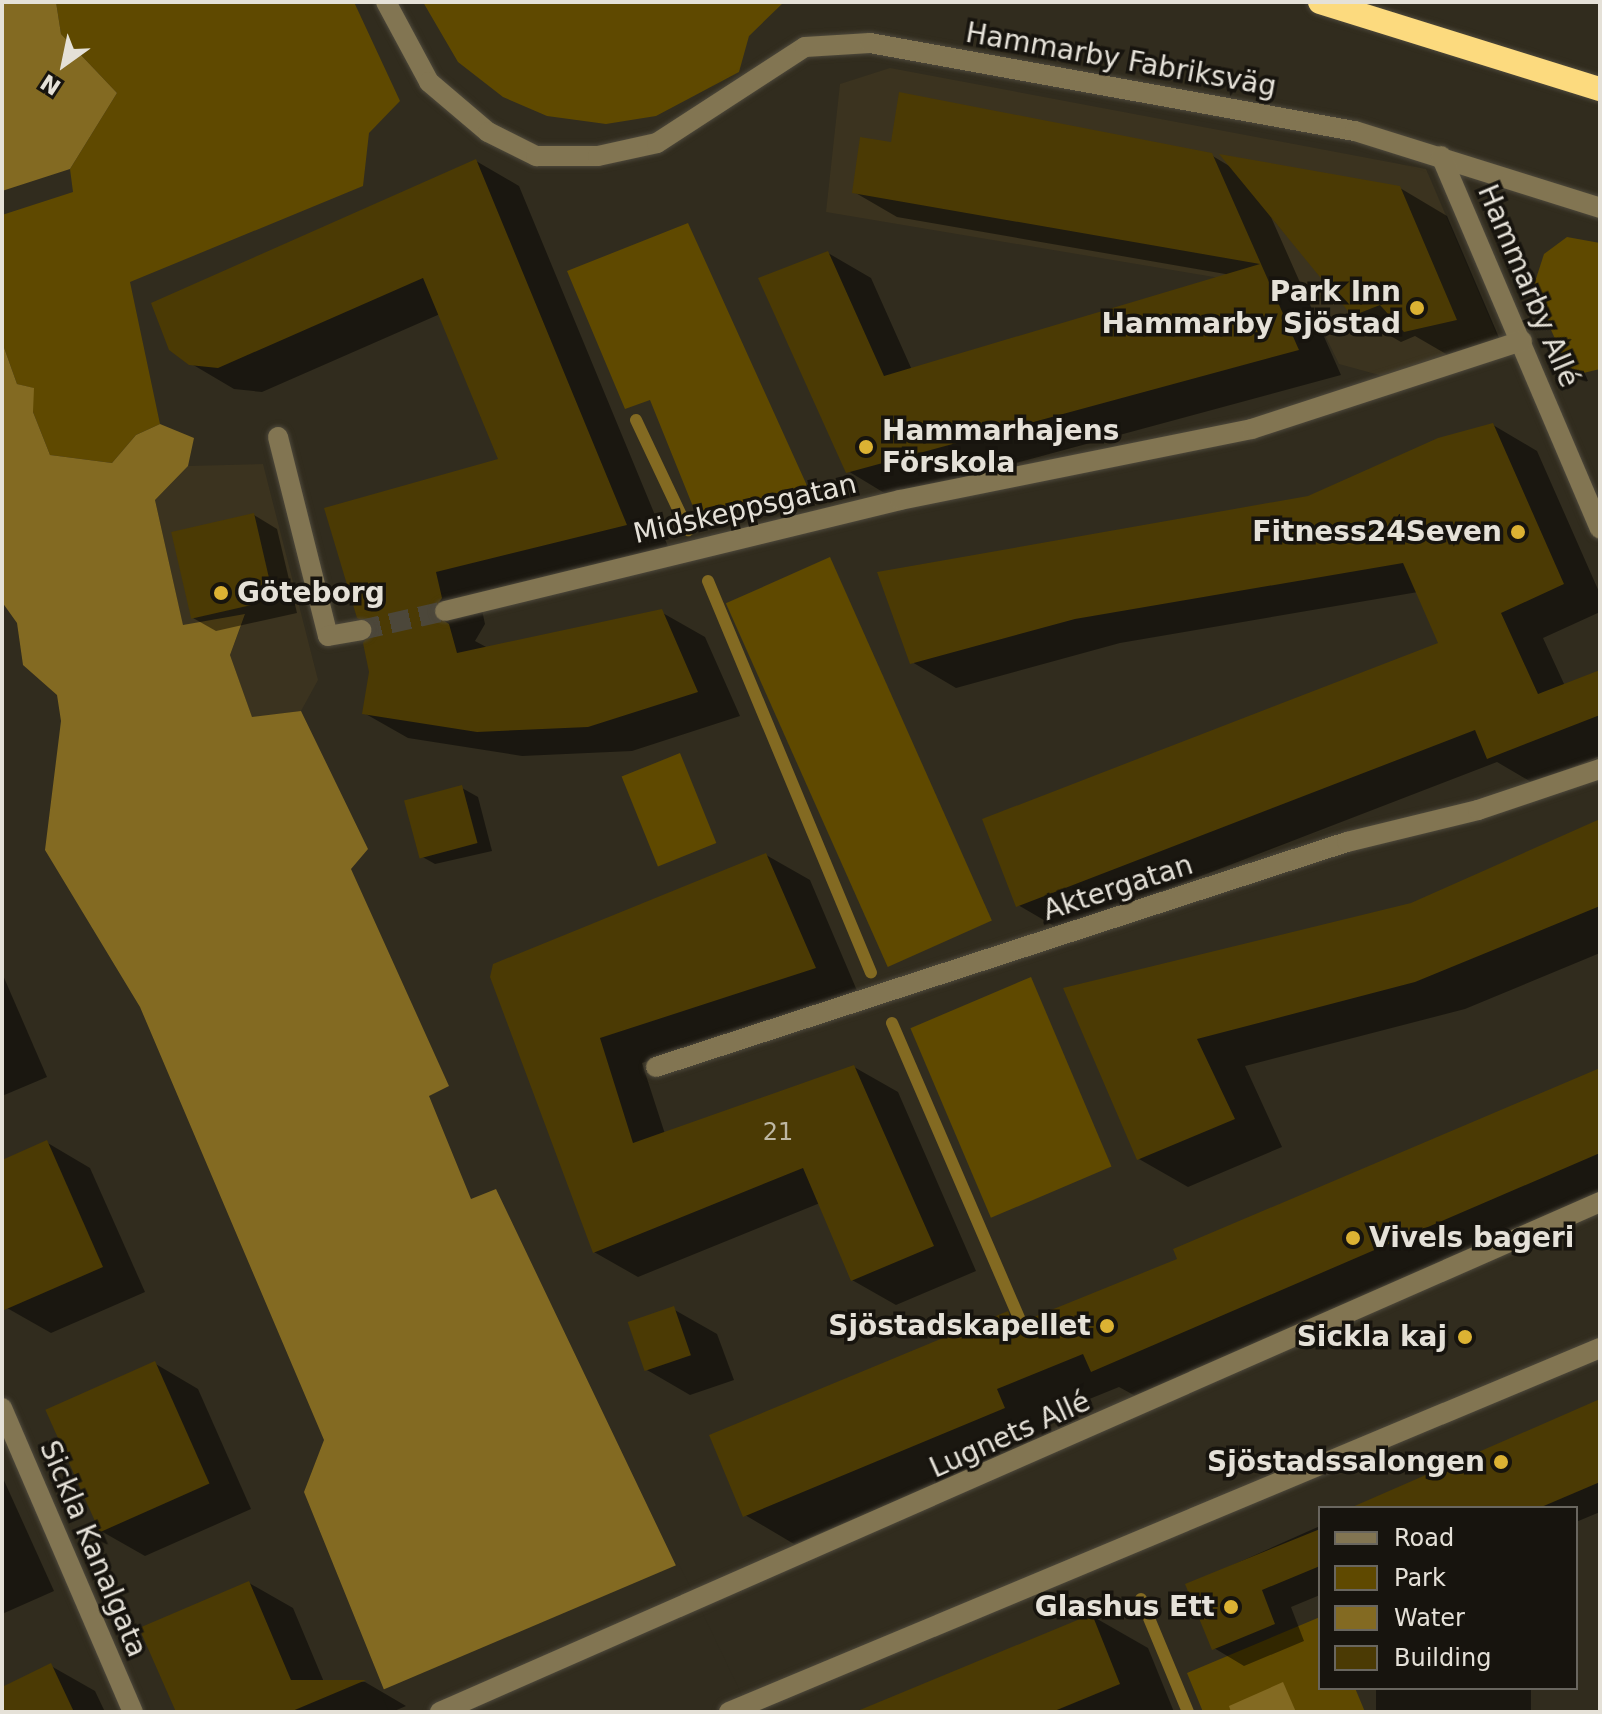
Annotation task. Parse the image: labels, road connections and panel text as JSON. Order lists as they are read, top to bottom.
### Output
{
  "streets": {
    "street": [
      "Hammarby Fabriksväg",
      "Hammarby Allé",
      "Midskeppsgatan",
      "Aktergatan",
      "Lugnets Allé",
      "Sickla Kanalgata"
    ]
  },
  "crossings": [
    ["Hammarby Fabriksväg", "Hammarby Allé"],
    ["Hammarby Allé", "Midskeppsgatan"]
  ],
  "places": [
    "Park Inn Hammarby Sjöstad",
    "Hammarhajens Förskola",
    "Fitness24Seven",
    "Göteborg",
    "Vivels bageri",
    "Sjöstadskapellet",
    "Sickla kaj",
    "Sjöstadssalongen",
    "Glashus Ett"
  ],
  "house_numbers": ["21"],
  "legend": [
    "Road",
    "Park",
    "Water",
    "Building"
  ],
  "north": "bottom left"
}
